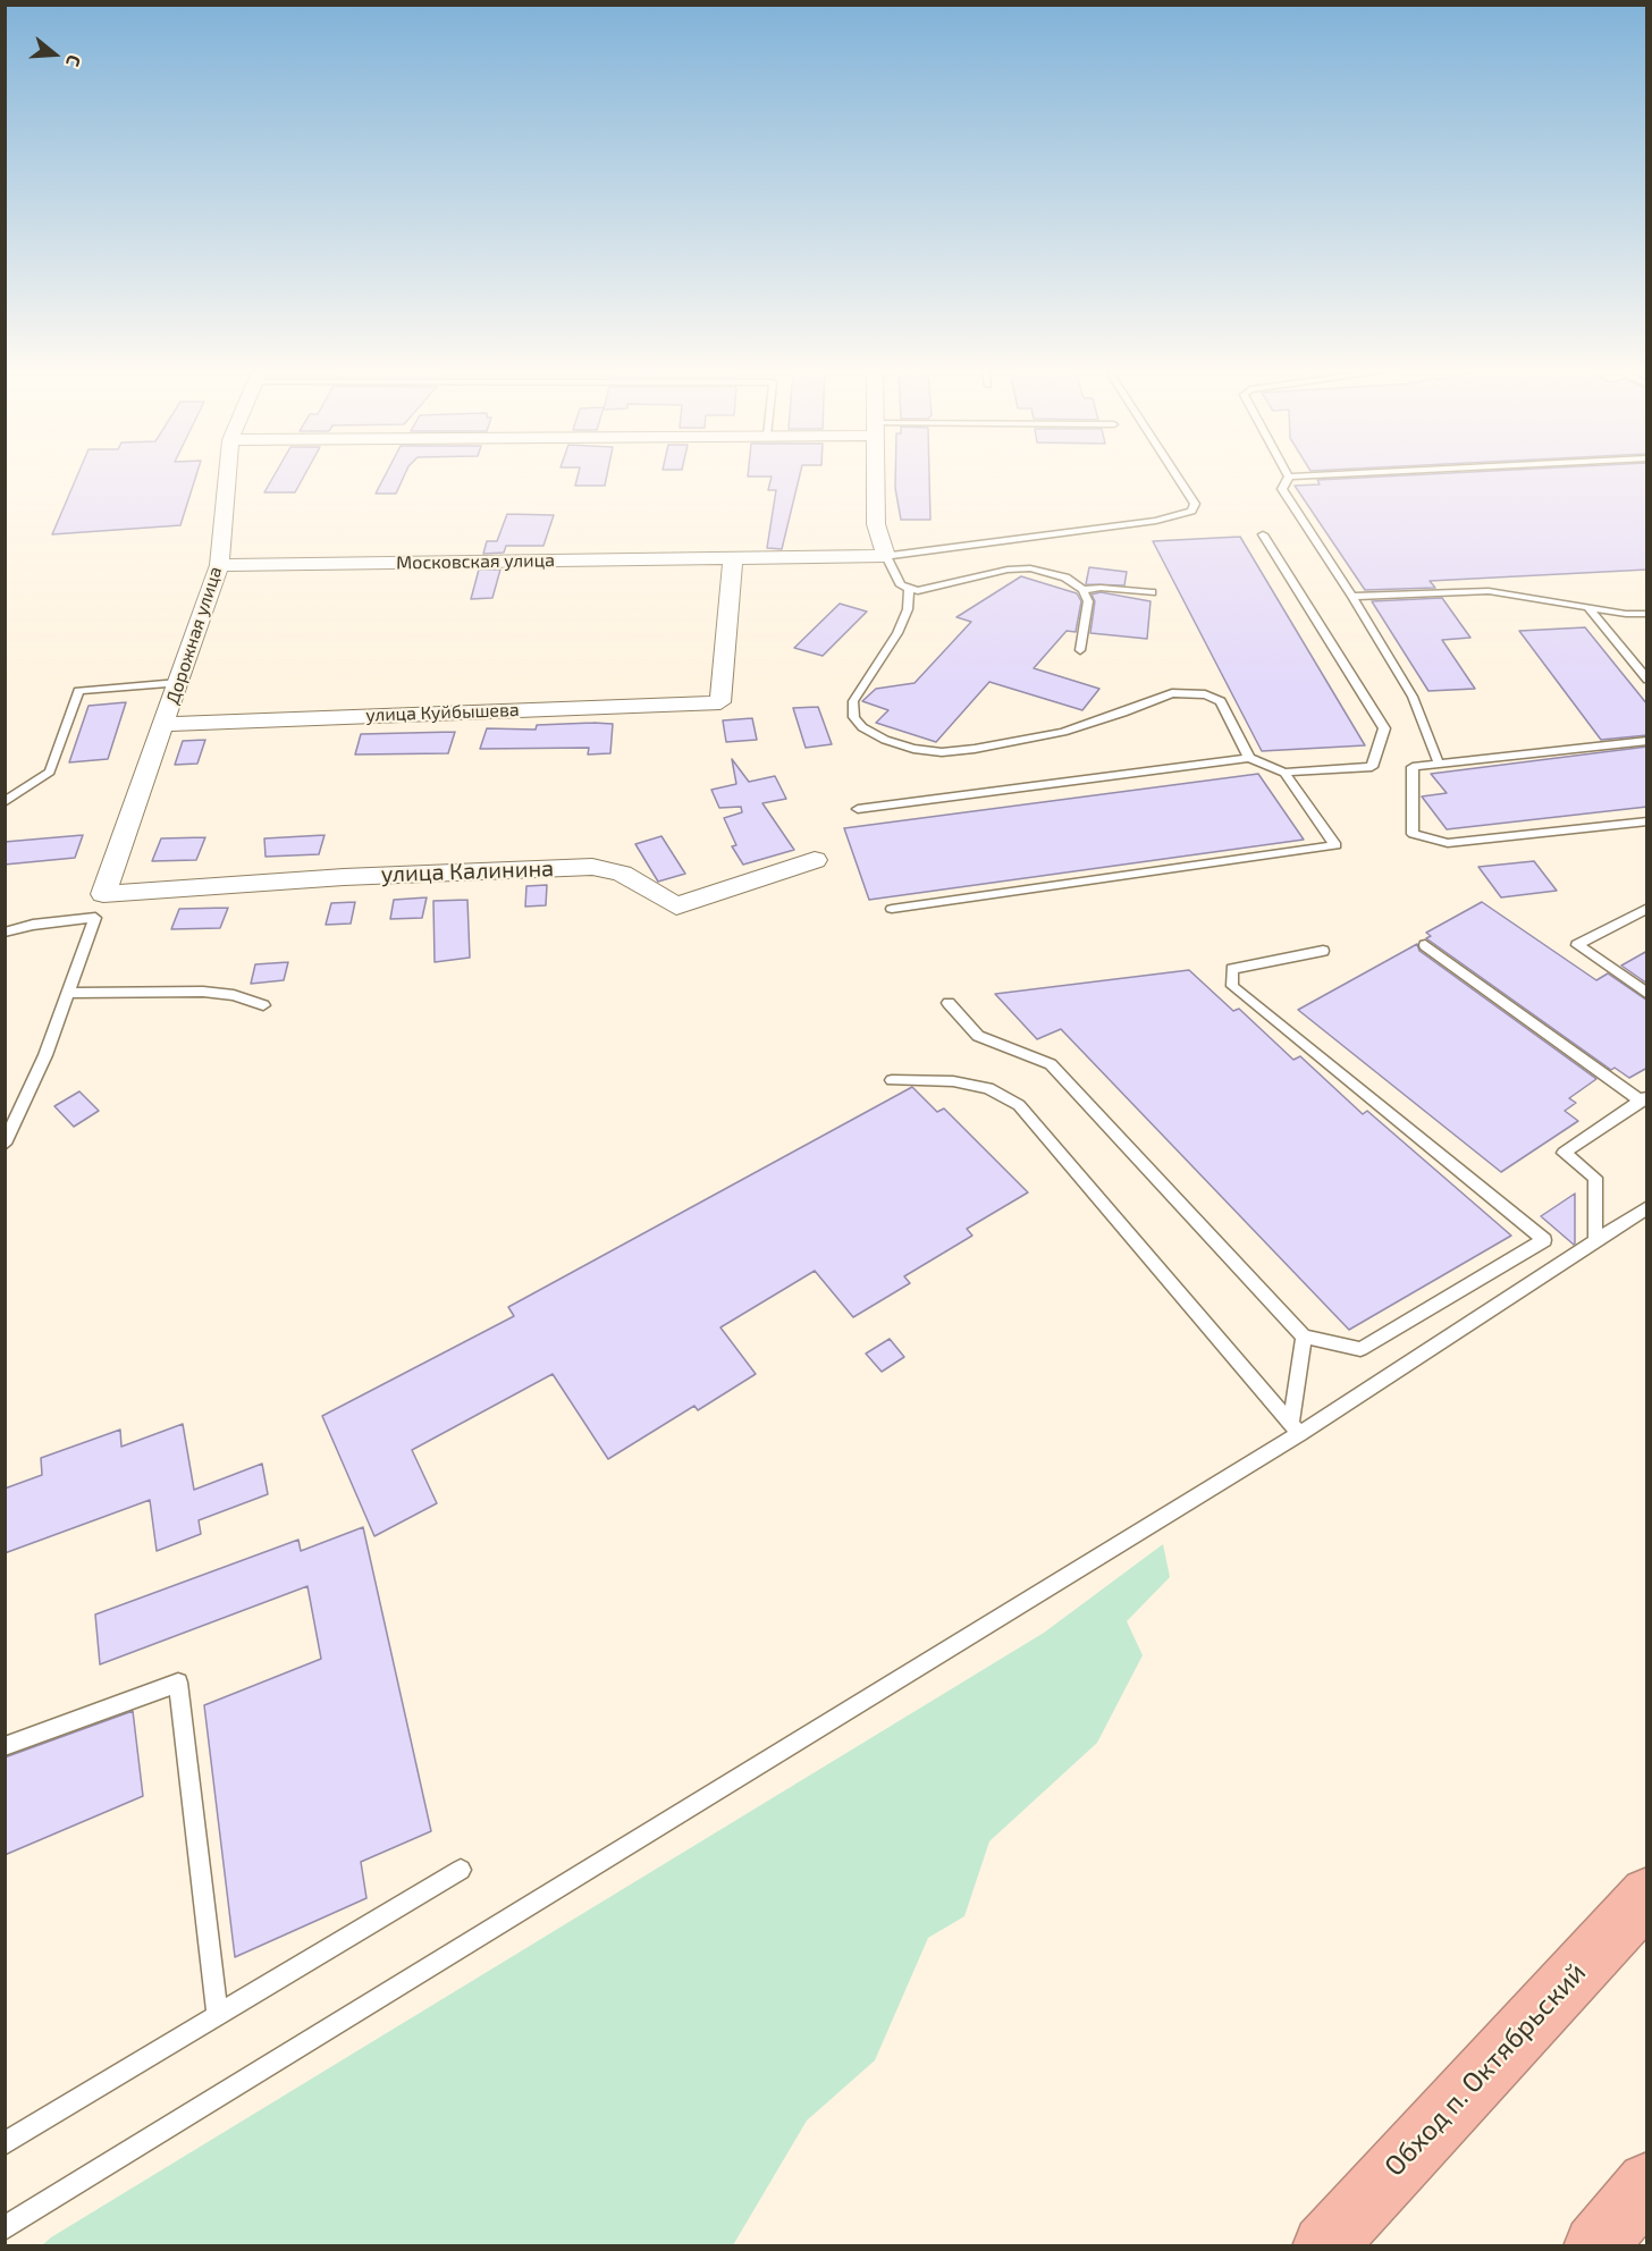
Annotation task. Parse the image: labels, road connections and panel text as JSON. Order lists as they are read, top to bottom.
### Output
{
  "streets": {
    "highway": ["Обход п. Октябрьский"],
    "street": [
      "Московская улица",
      "Дорожная улица",
      "улица Куйбышева",
      "улица Калинина"
    ]
  },
  "crossings": [
    ["Московская улица", "Дорожная улица"],
    ["Московская улица", "улица Куйбышева"],
    ["Дорожная улица", "улица Куйбышева"],
    ["Дорожная улица", "улица Калинина"]
  ],
  "north": "right"
}
